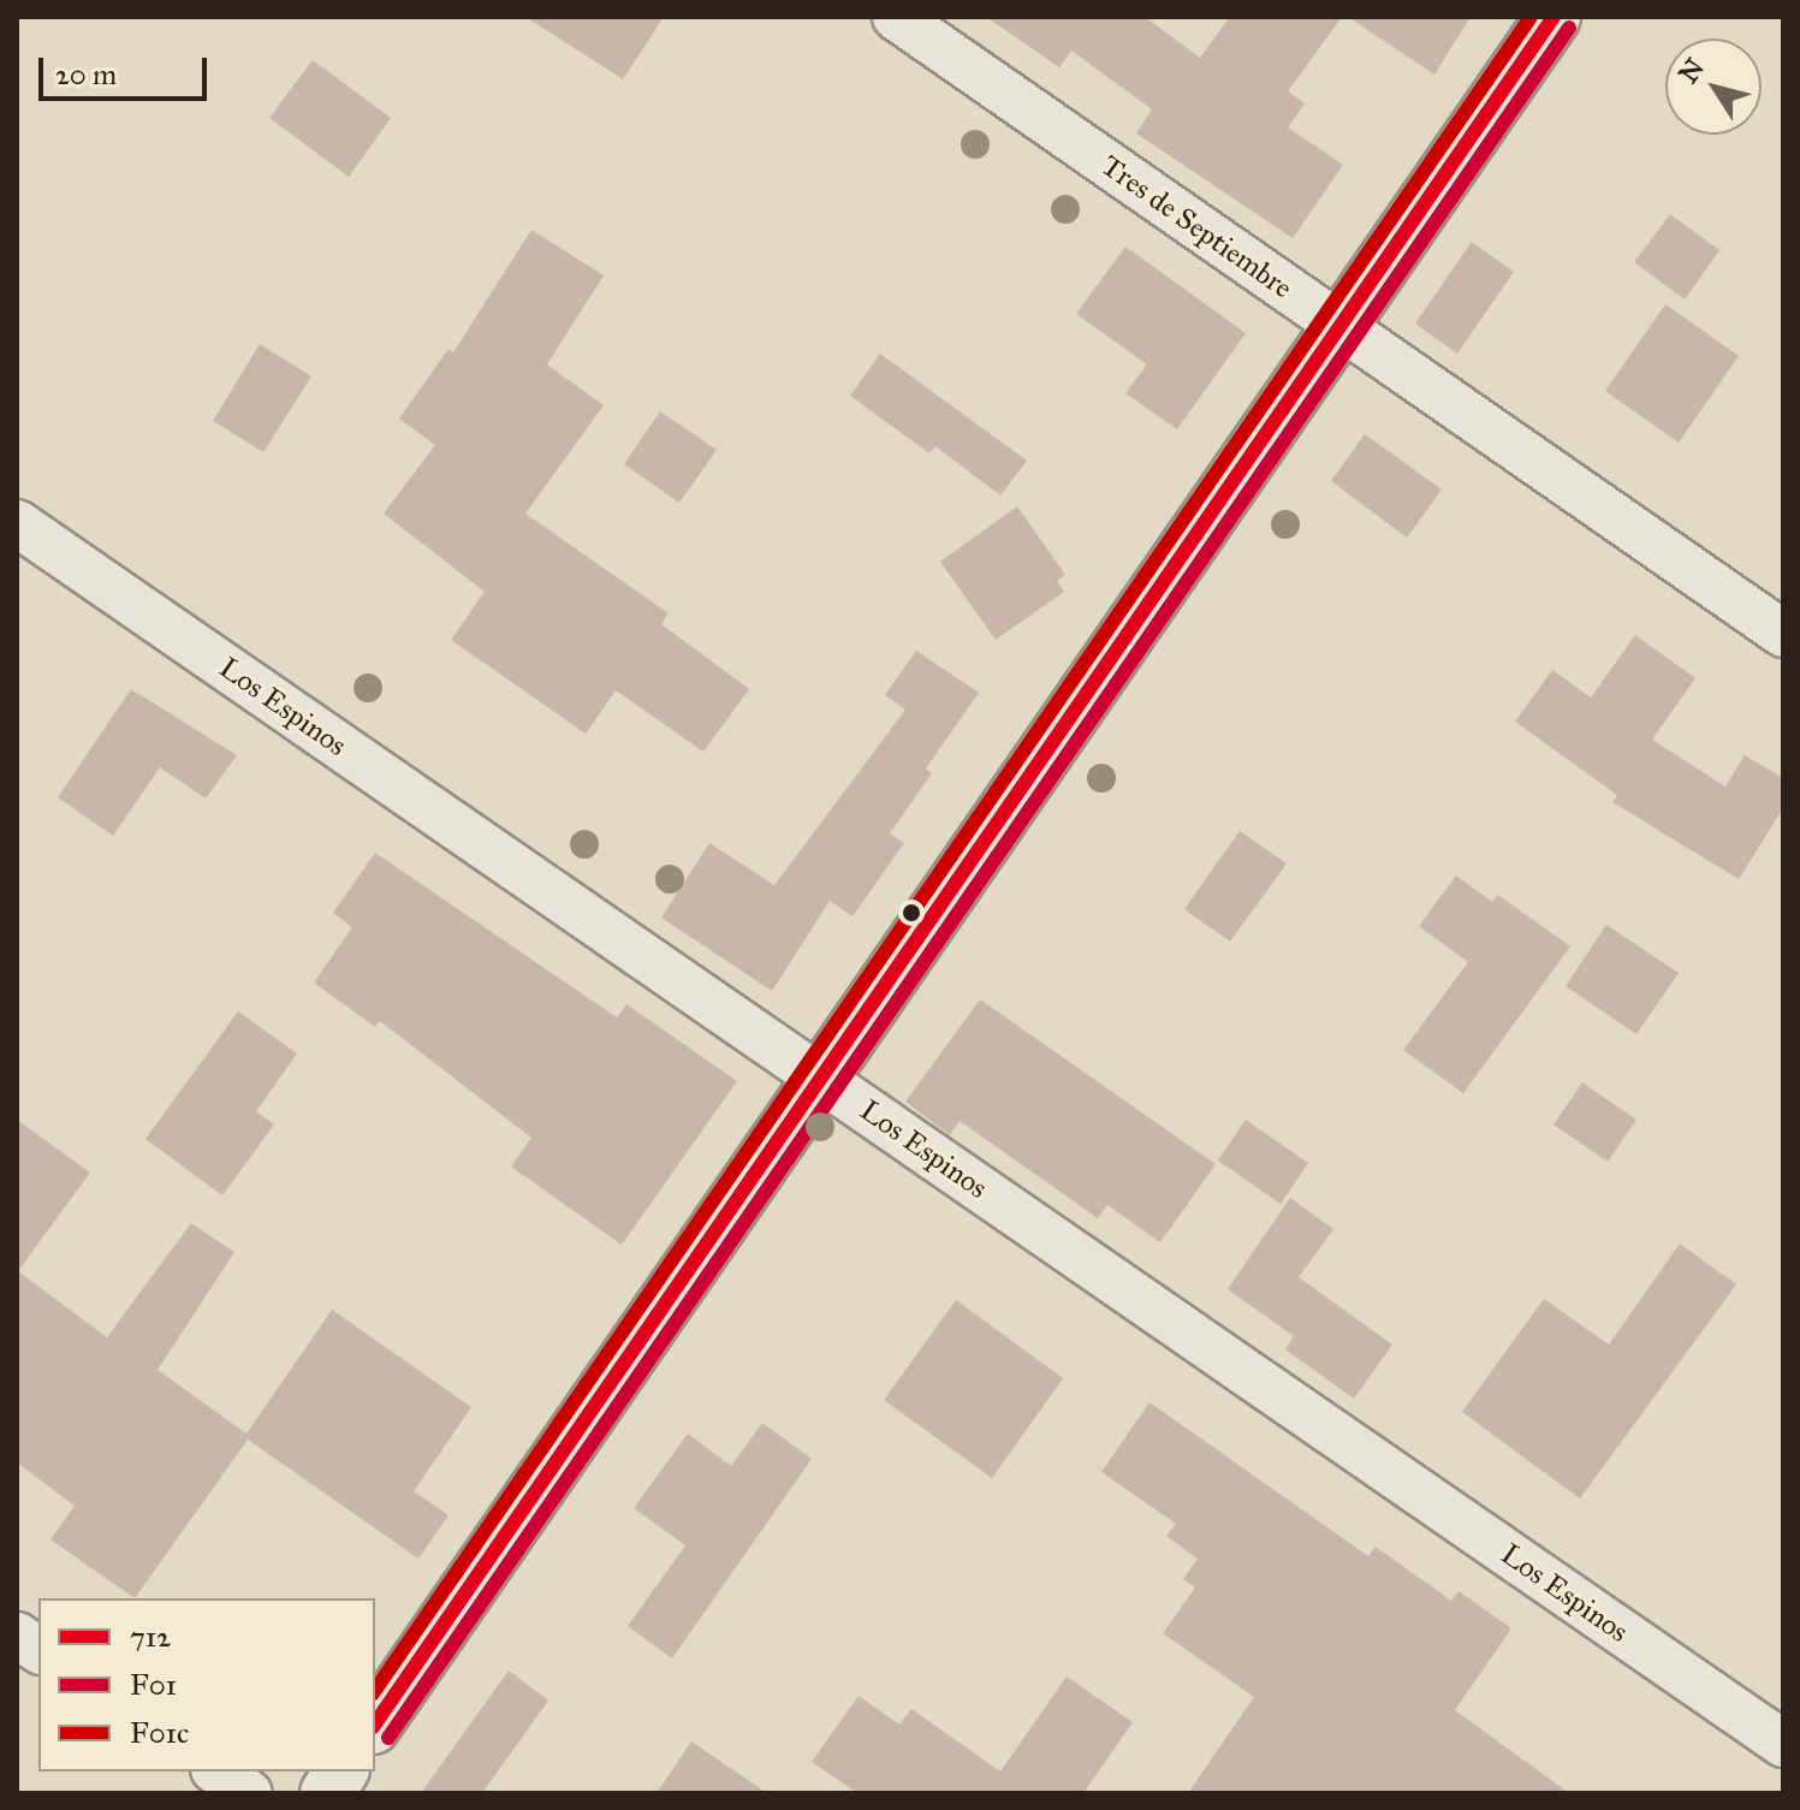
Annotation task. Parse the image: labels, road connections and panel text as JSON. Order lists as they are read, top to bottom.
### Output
{
  "streets": {
    "street": ["Tres de Septiembre", "Los Espinos"]
  },
  "lines": ["transit line 712", "transit line F01c", "transit line F01"],
  "legend": ["712", "F01", "F01c"],
  "scale_bar": "20 m",
  "north": "top left"
}
